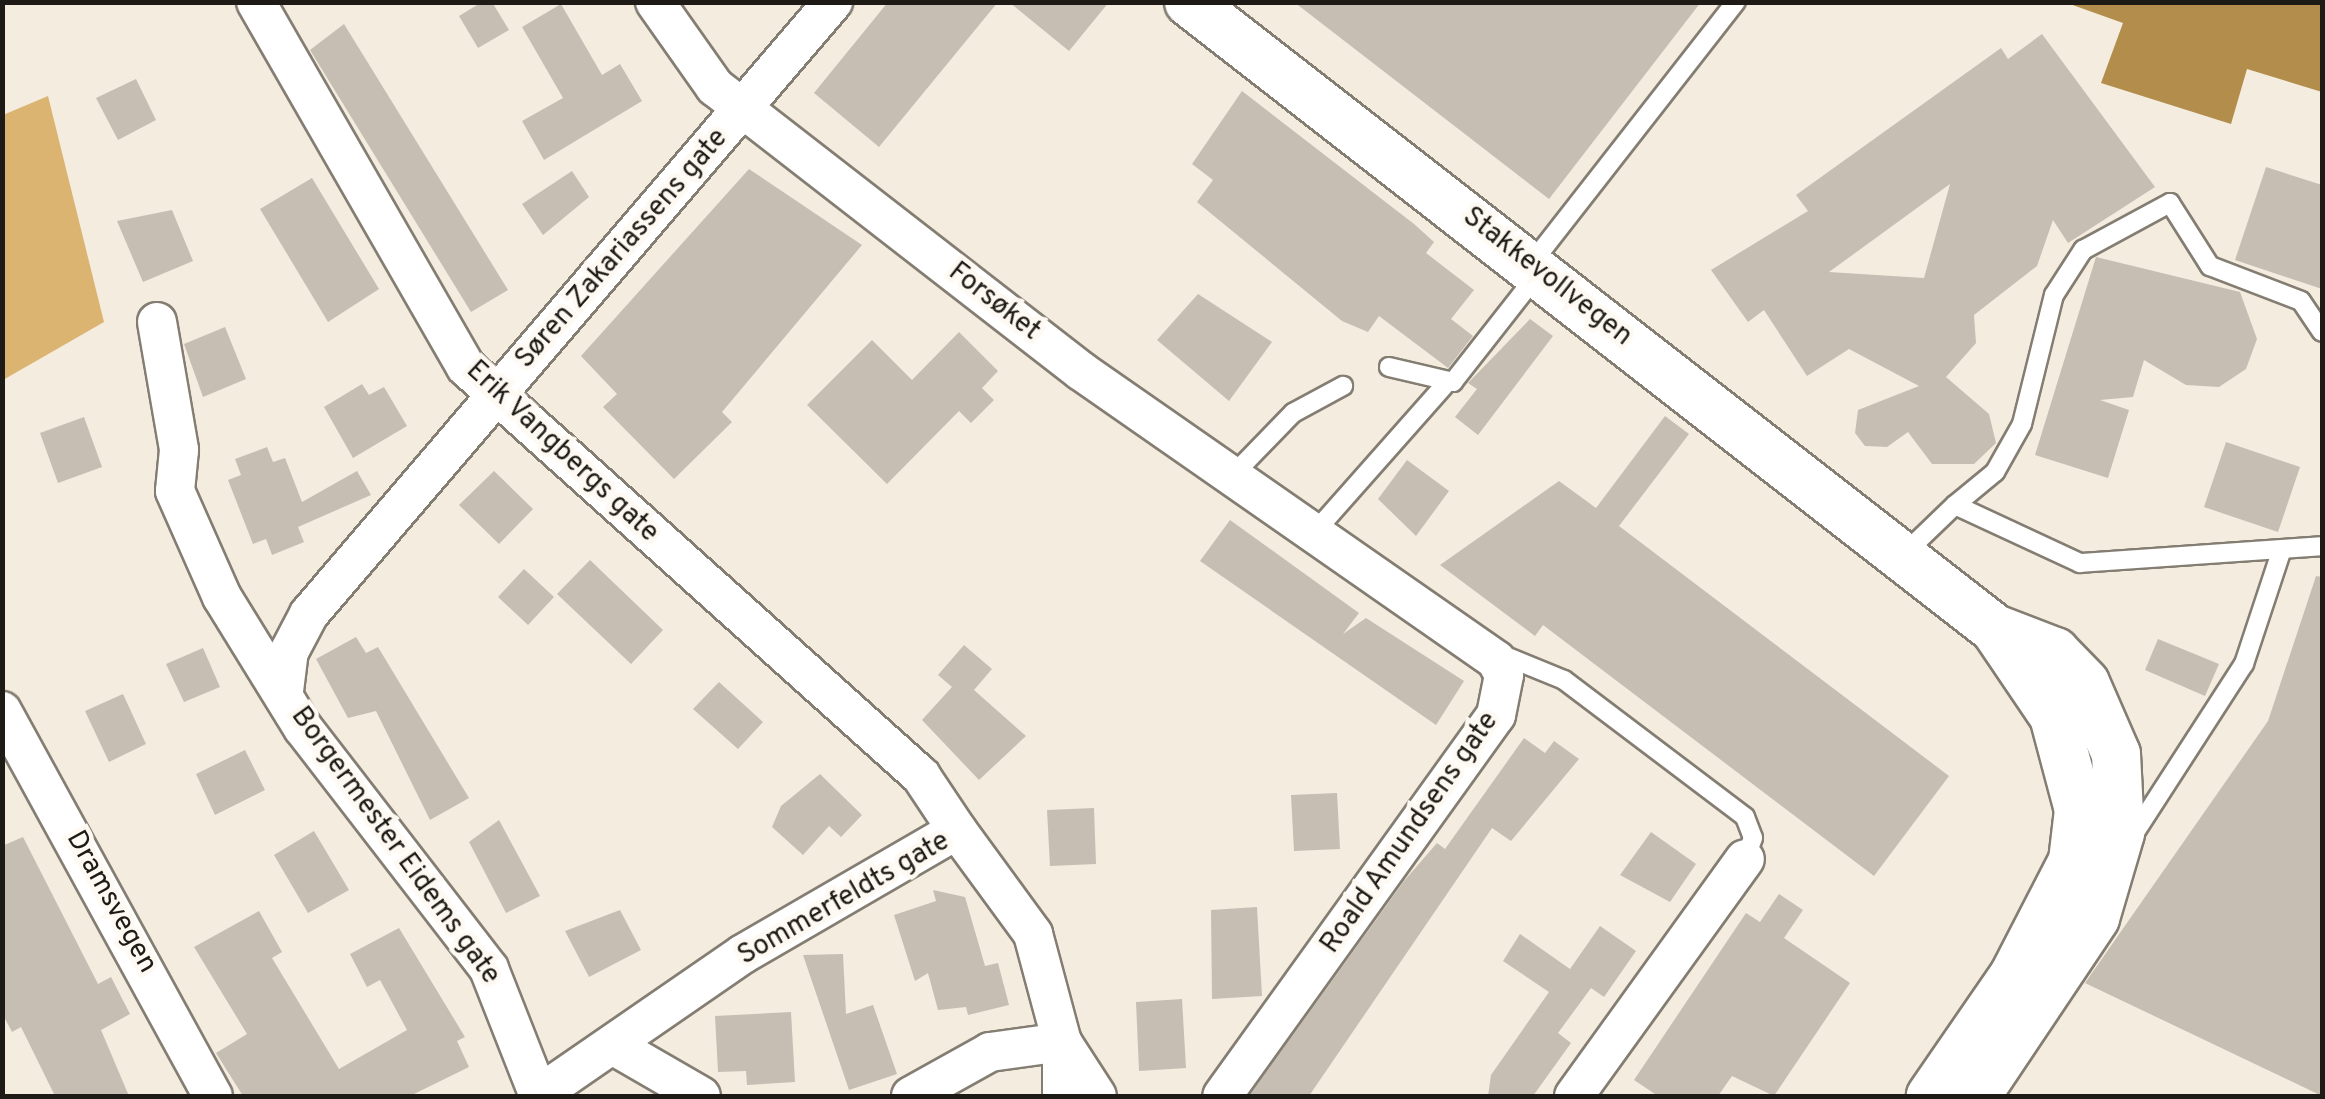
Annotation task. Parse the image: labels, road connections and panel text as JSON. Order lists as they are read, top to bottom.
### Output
{
  "streets": {
    "street": [
      "Søren Zakariassens gate",
      "Stakkevollvegen",
      "Forsøket",
      "Erik Vangbergs gate",
      "Roald Amundsens gate",
      "Borgermester Eidems gate",
      "Sommerfeldts gate",
      "Dramsvegen"
    ]
  },
  "crossings": [
    ["Søren Zakariassens gate", "Forsøket"],
    ["Søren Zakariassens gate", "Erik Vangbergs gate"],
    ["Søren Zakariassens gate", "Borgermester Eidems gate"],
    ["Erik Vangbergs gate", "Sommerfeldts gate"],
    ["Borgermester Eidems gate", "Sommerfeldts gate"]
  ]
}
